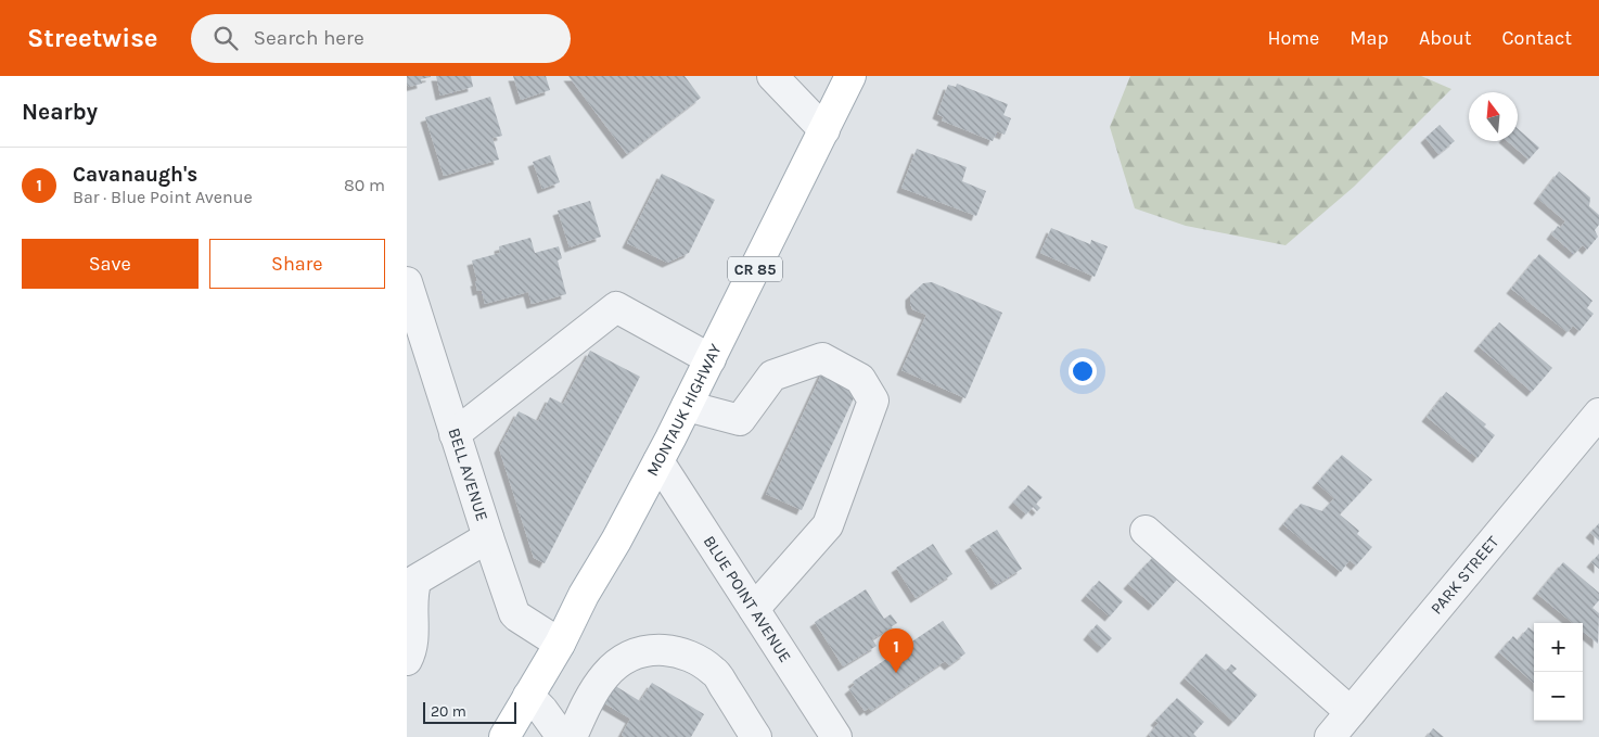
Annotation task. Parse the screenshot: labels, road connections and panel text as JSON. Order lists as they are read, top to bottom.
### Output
{
  "streets": {
    "main road": ["CR 85", "MONTAUK HIGHWAY"],
    "street": ["BELL AVENUE", "PARK STREET", "BLUE POINT AVENUE"]
  },
  "crossings": [
    ["MONTAUK HIGHWAY", "BELL AVENUE"],
    ["MONTAUK HIGHWAY", "BLUE POINT AVENUE"]
  ],
  "scale_bar": "20 m",
  "north": "top",
  "page": {
    "header": "Streetwise",
    "search": "Search here",
    "nav": [
      "Home",
      "Map",
      "About",
      "Contact"
    ],
    "heading": "Nearby",
    "list": [
      {
        "mark": "1",
        "name": "Cavanaugh's",
        "note": "Bar · Blue Point Avenue",
        "value": "80 m"
      }
    ],
    "buttons": ["Save", "Share"],
    "map_buttons": ["+", "−"],
    "pins": "1",
    "scale": "20 m"
  }
}
